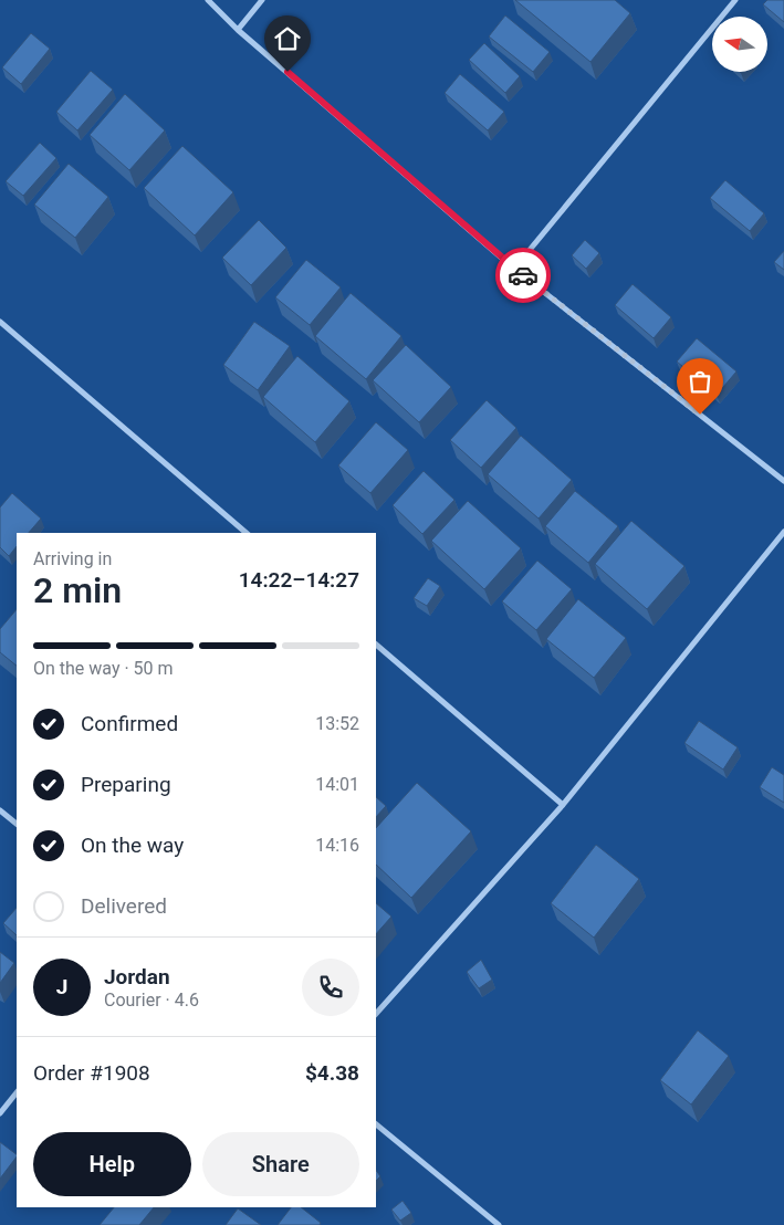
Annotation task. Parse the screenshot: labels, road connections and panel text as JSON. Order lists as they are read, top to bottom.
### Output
{
  "north": "left",
  "page": {
    "heading": ["2 min", "Arriving in", "14:22–14:27"],
    "panel": [
      "Jordan",
      "Courier · 4.6",
      "Order #1908",
      "$4.38"
    ],
    "bar": "On the way · 50 m",
    "list": [
      ["Confirmed", "13:52"],
      ["Preparing", "14:01"],
      ["On the way", "14:16"],
      "Delivered"
    ],
    "round": "J",
    "buttons": ["Help", "Share"]
  }
}
